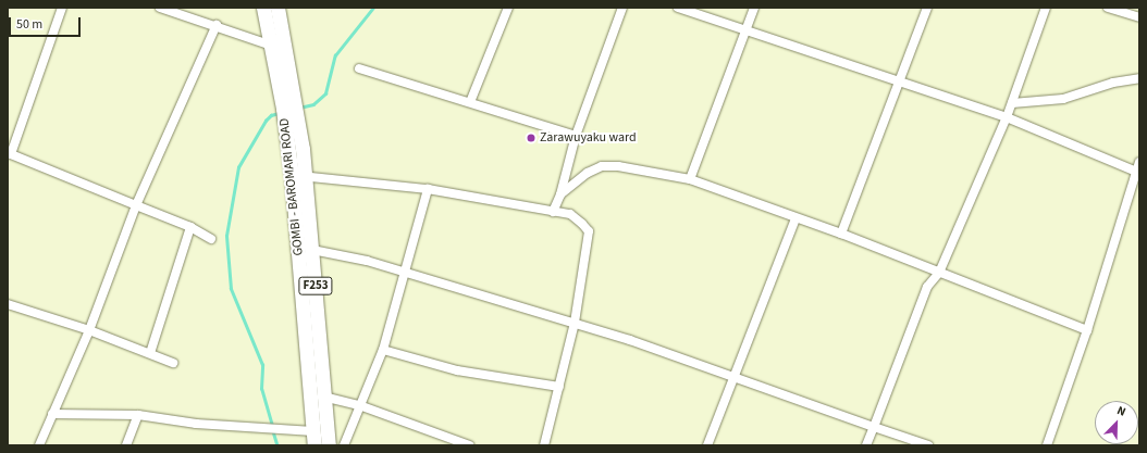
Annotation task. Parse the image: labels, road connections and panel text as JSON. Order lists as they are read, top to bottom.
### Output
{
  "streets": {
    "main road": ["GOMBI - BAROMARI ROAD", "F253"]
  },
  "places": ["Zarawuyaku ward"],
  "scale_bar": "50 m",
  "north": "top right"
}
